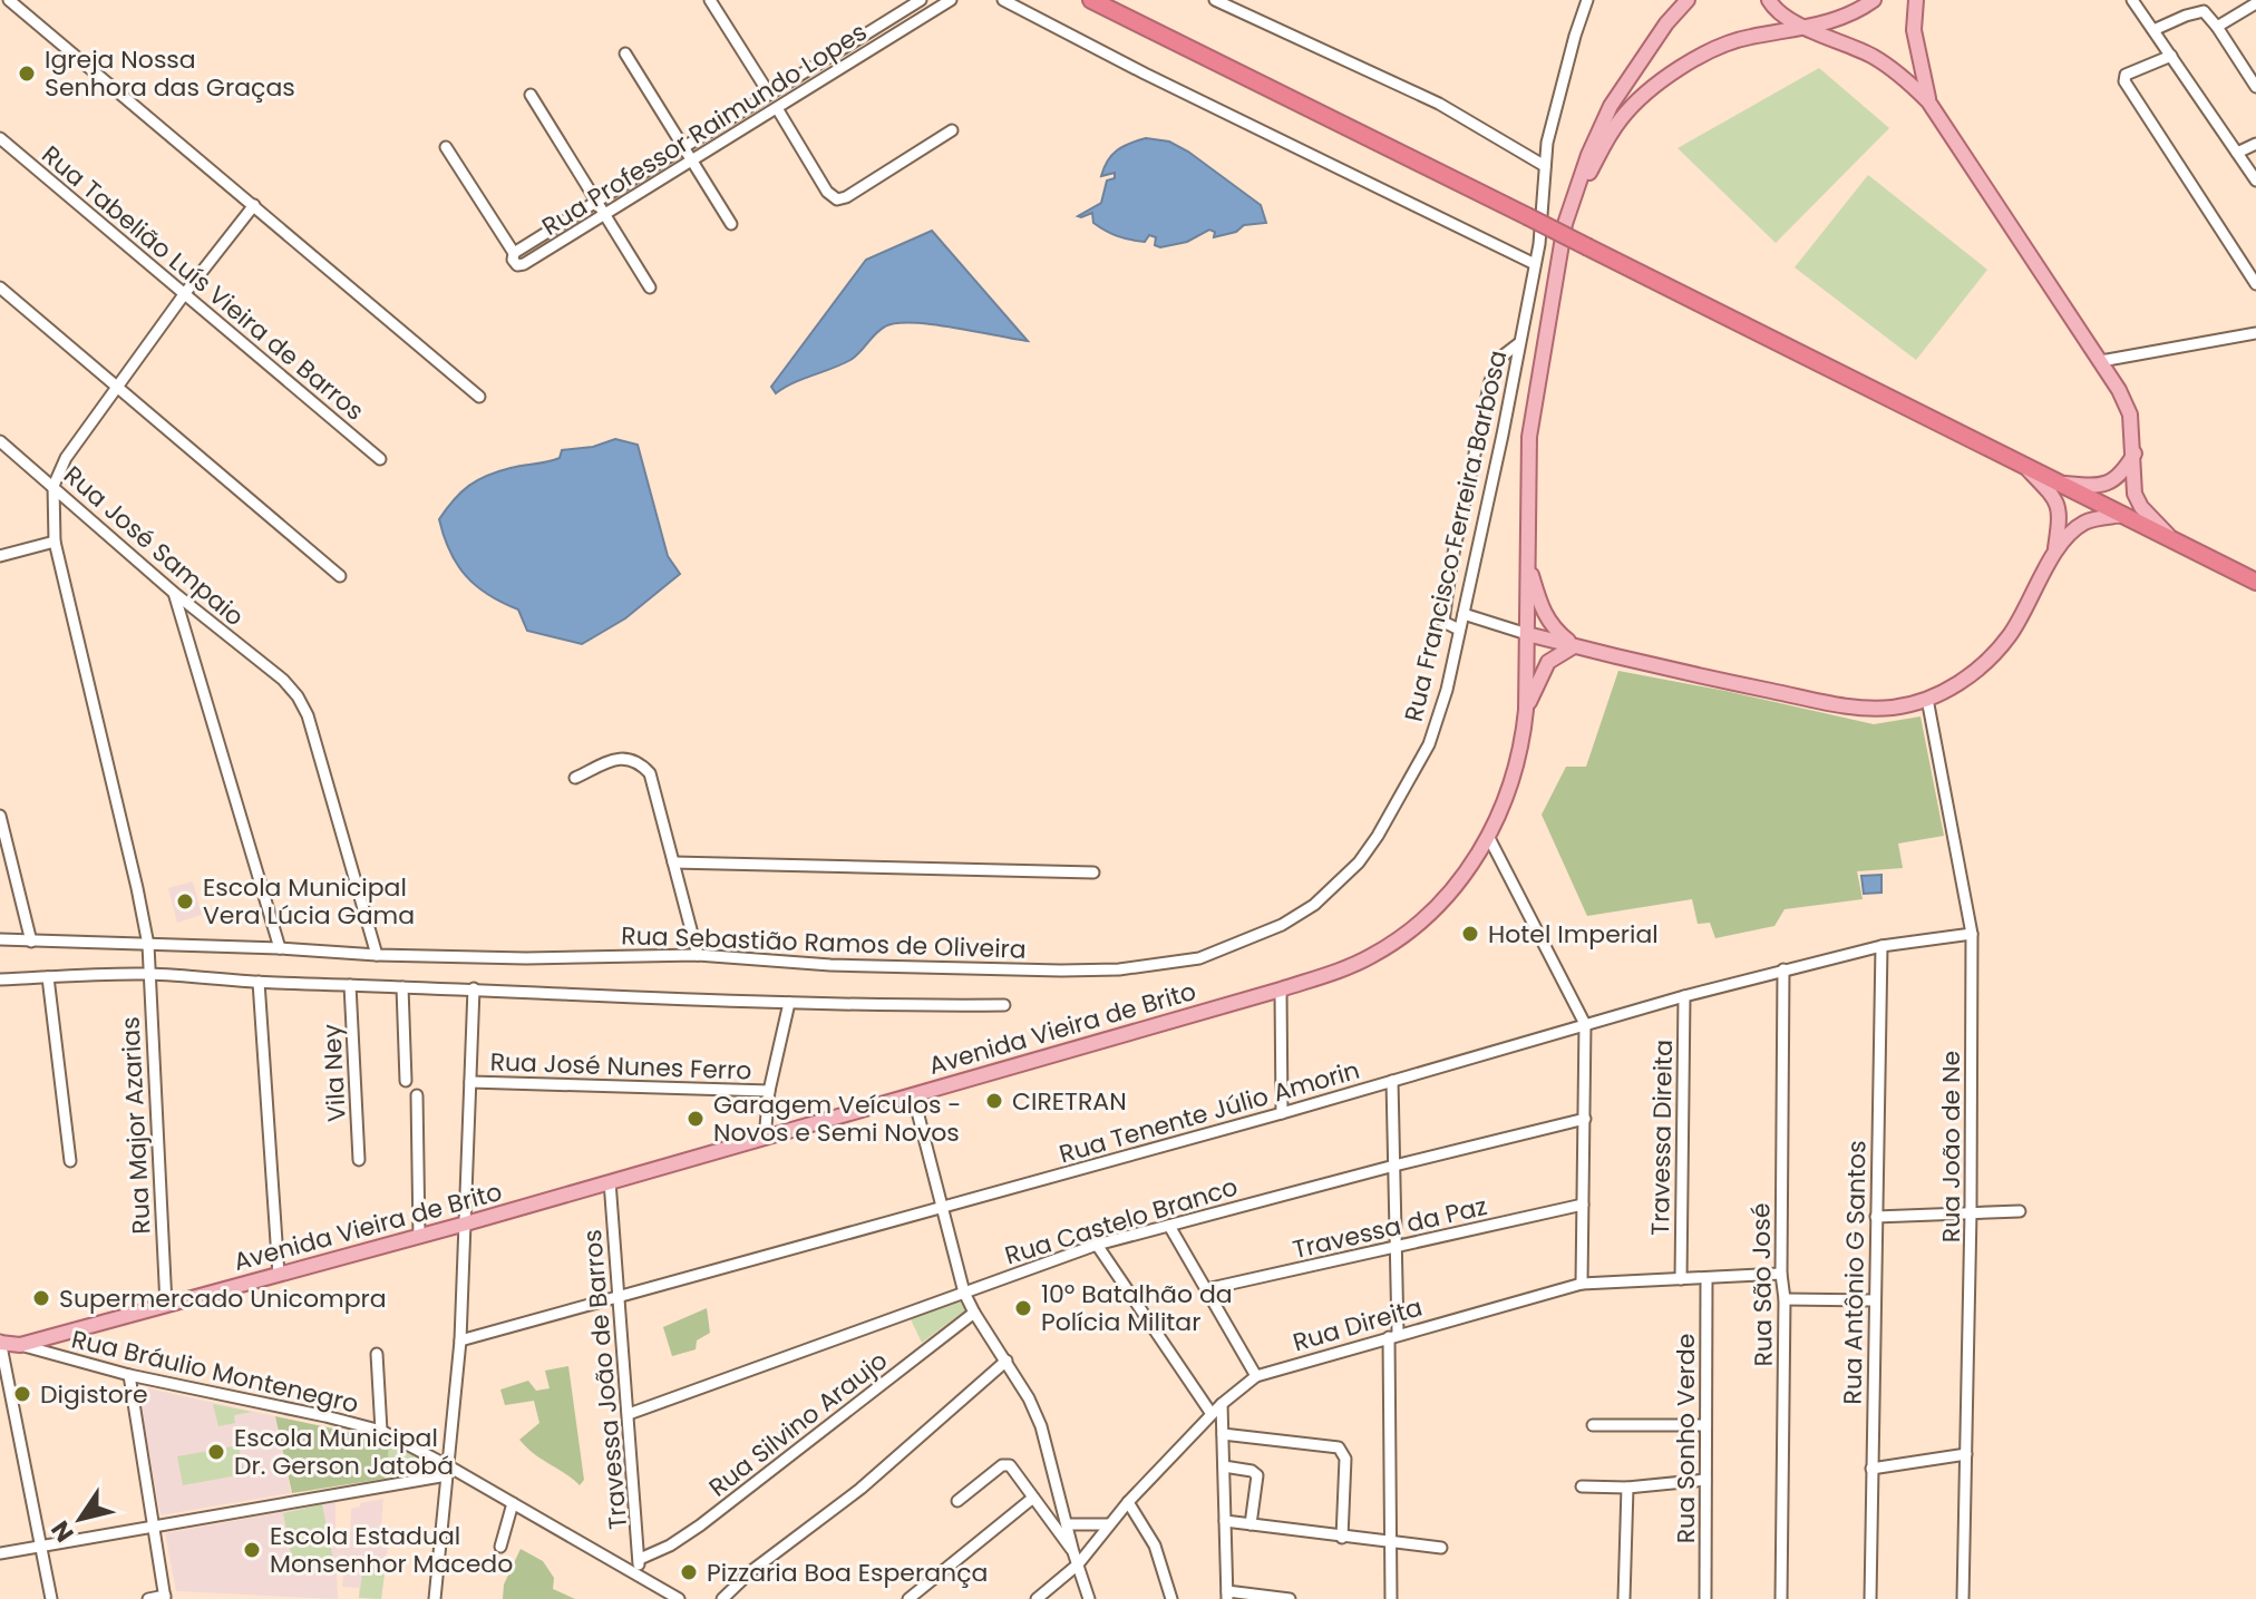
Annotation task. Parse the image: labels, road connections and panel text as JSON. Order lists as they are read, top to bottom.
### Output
{
  "streets": {
    "main road": ["Avenida Vieira de Brito"],
    "street": [
      "Rua Professor Raimundo Lopes",
      "Rua Tabelião Luís Vieira de Barros",
      "Rua Francisco Ferreira Barbosa",
      "Rua José Sampaio",
      "Rua Sebastião Ramos de Oliveira",
      "Rua José Nunes Ferro",
      "Vila Ney",
      "Rua Tenente Júlio Amorin",
      "Rua Major Azarias",
      "Travessa Direita",
      "Rua João de Ne",
      "Rua Castelo Branco",
      "Travessa da Paz",
      "Rua Antônio G Santos",
      "Rua São José",
      "Rua Direita",
      "Rua Bráulio Montenegro",
      "Travessa João de Barros",
      "Rua Silvino Araujo",
      "Rua Sonho Verde"
    ]
  },
  "crossings": [
    ["Rua Francisco Ferreira Barbosa", "Rua Sebastião Ramos de Oliveira"],
    ["Rua José Sampaio", "Rua Sebastião Ramos de Oliveira"],
    ["Rua José Sampaio", "Rua Major Azarias"],
    ["Rua Sebastião Ramos de Oliveira", "Rua Major Azarias"],
    ["Avenida Vieira de Brito", "Rua Major Azarias"],
    ["Avenida Vieira de Brito", "Rua Bráulio Montenegro"],
    ["Avenida Vieira de Brito", "Travessa João de Barros"],
    ["Rua Tenente Júlio Amorin", "Travessa Direita"],
    ["Rua Tenente Júlio Amorin", "Rua João de Ne"],
    ["Rua Tenente Júlio Amorin", "Rua Antônio G Santos"],
    ["Rua Tenente Júlio Amorin", "Rua São José"],
    ["Rua Tenente Júlio Amorin", "Travessa João de Barros"],
    ["Travessa Direita", "Rua Direita"],
    ["Rua Castelo Branco", "Travessa João de Barros"],
    ["Rua São José", "Rua Direita"],
    ["Rua Direita", "Rua Sonho Verde"],
    ["Rua Bráulio Montenegro", "Travessa João de Barros"],
    ["Travessa João de Barros", "Rua Silvino Araujo"]
  ],
  "places": [
    "Igreja Nossa Senhora das Graças",
    "Escola Municipal Vera Lúcia Gama",
    "Hotel Imperial",
    "CIRETRAN",
    "Garagem Veículos - Novos e Semi Novos",
    "Supermercado Unicompra",
    "10º Batalhão da Polícia Militar",
    "Digistore",
    "Escola Municipal Dr. Gerson Jatobá",
    "Escola Estadual Monsenhor Macedo",
    "Pizzaria Boa Esperança"
  ],
  "north": "bottom left"
}
